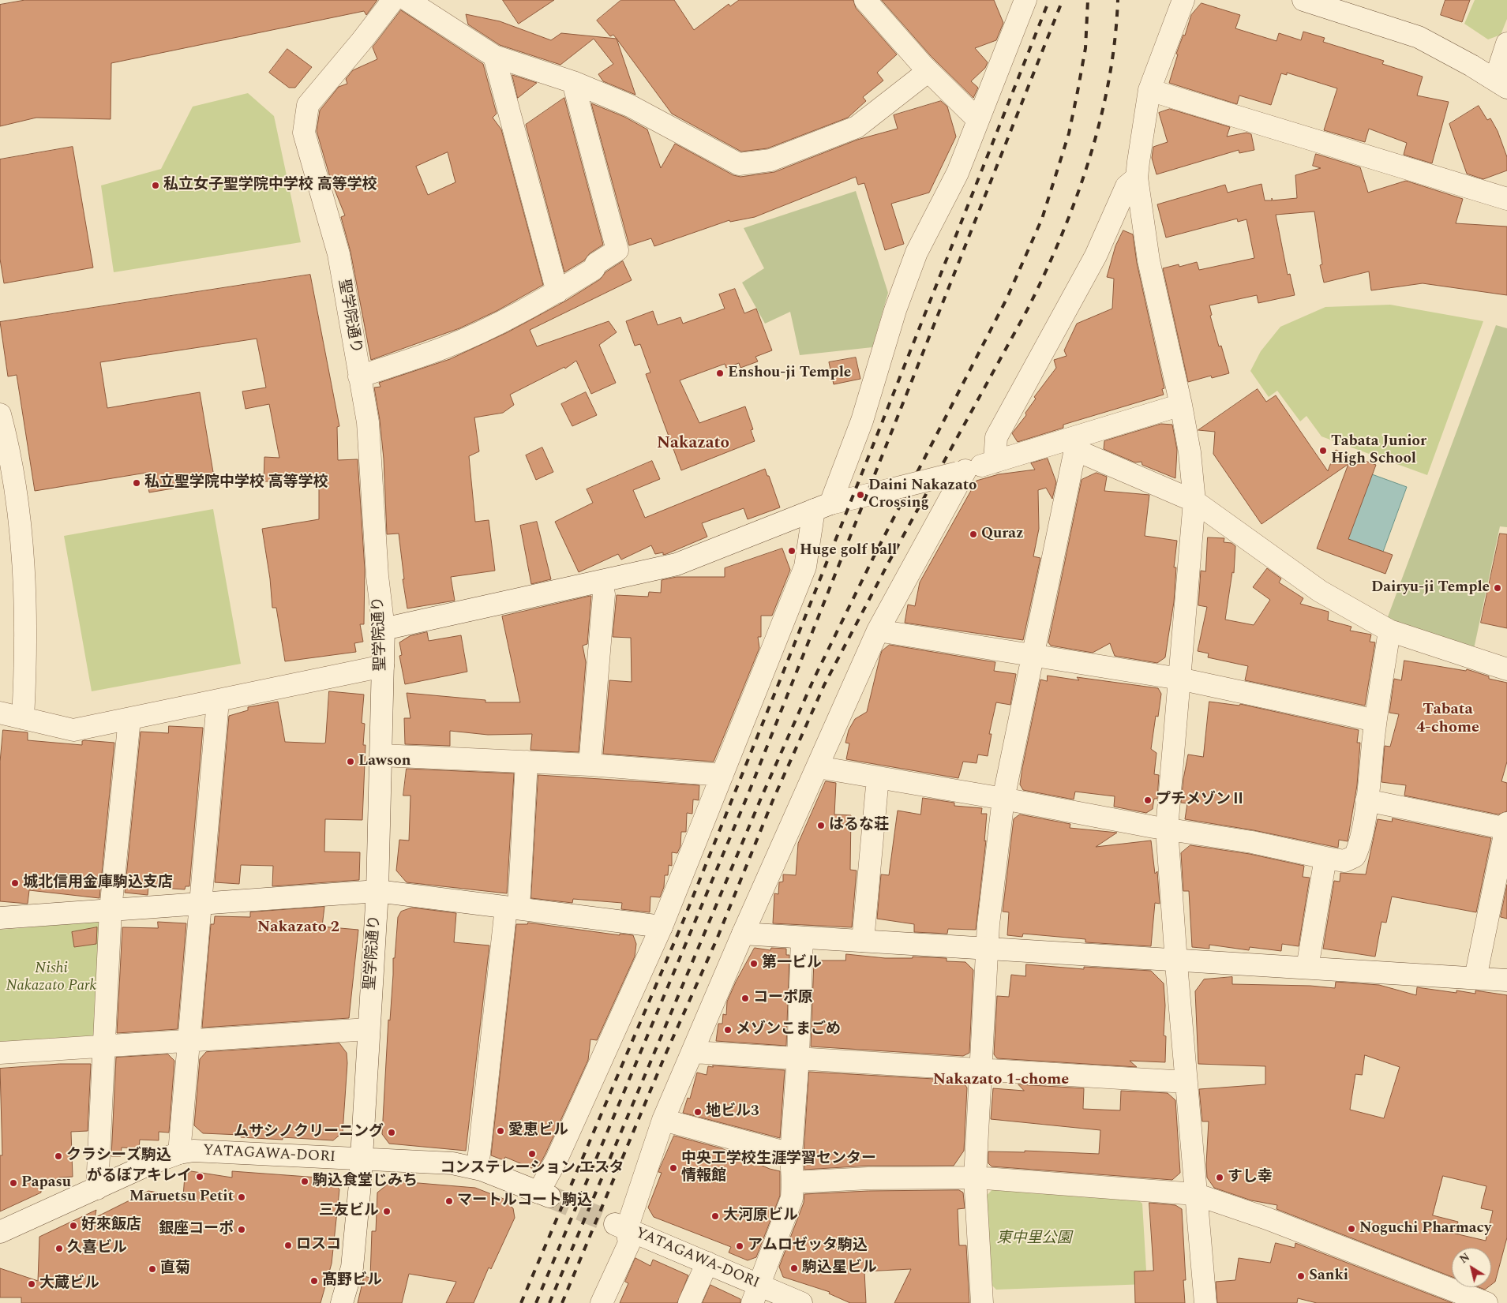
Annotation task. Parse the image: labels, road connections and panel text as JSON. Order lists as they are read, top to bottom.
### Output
{
  "streets": {
    "street": ["聖学院通り", "YATAGAWA-DORI"]
  },
  "crossings": [
    ["聖学院通り", "YATAGAWA-DORI"]
  ],
  "districts": [
    "Nakazato",
    "Tabata 4-chome",
    "Nakazato 2",
    "Nakazato 1-chome"
  ],
  "parks": ["Nishi Nakazato Park", "東中里公園"],
  "places": [
    "私立女子聖学院中学校 高等学校",
    "Enshou-ji Temple",
    "Tabata Junior High School",
    "私立聖学院中学校 高等学校",
    "Daini Nakazato Crossing",
    "Quraz",
    "Huge golf ball",
    "Dairyu-ji Temple",
    "Lawson",
    "プチメゾンⅡ",
    "はるな荘",
    "城北信用金庫駒込支店",
    "第一ビル",
    "コーポ原",
    "メゾンこまごめ",
    "地ビル3",
    "愛恵ビル",
    "ムサシノクリーニング",
    "コンステレーション エスタ",
    "クラシーズ駒込",
    "中央工学校生涯学習センター 情報館",
    "がるぼアキレイ",
    "すし幸",
    "駒込食堂じみち",
    "Papasu",
    "Maruetsu Petit",
    "マートルコート駒込",
    "三友ビル",
    "大河原ビル",
    "好來飯店",
    "Noguchi Pharmacy",
    "銀座コーポ",
    "ロスコ",
    "アムロゼッタ駒込",
    "久喜ビル",
    "駒込星ビル",
    "直菊",
    "Sanki",
    "髙野ビル",
    "大蔵ビル"
  ],
  "north": "top left"
}
